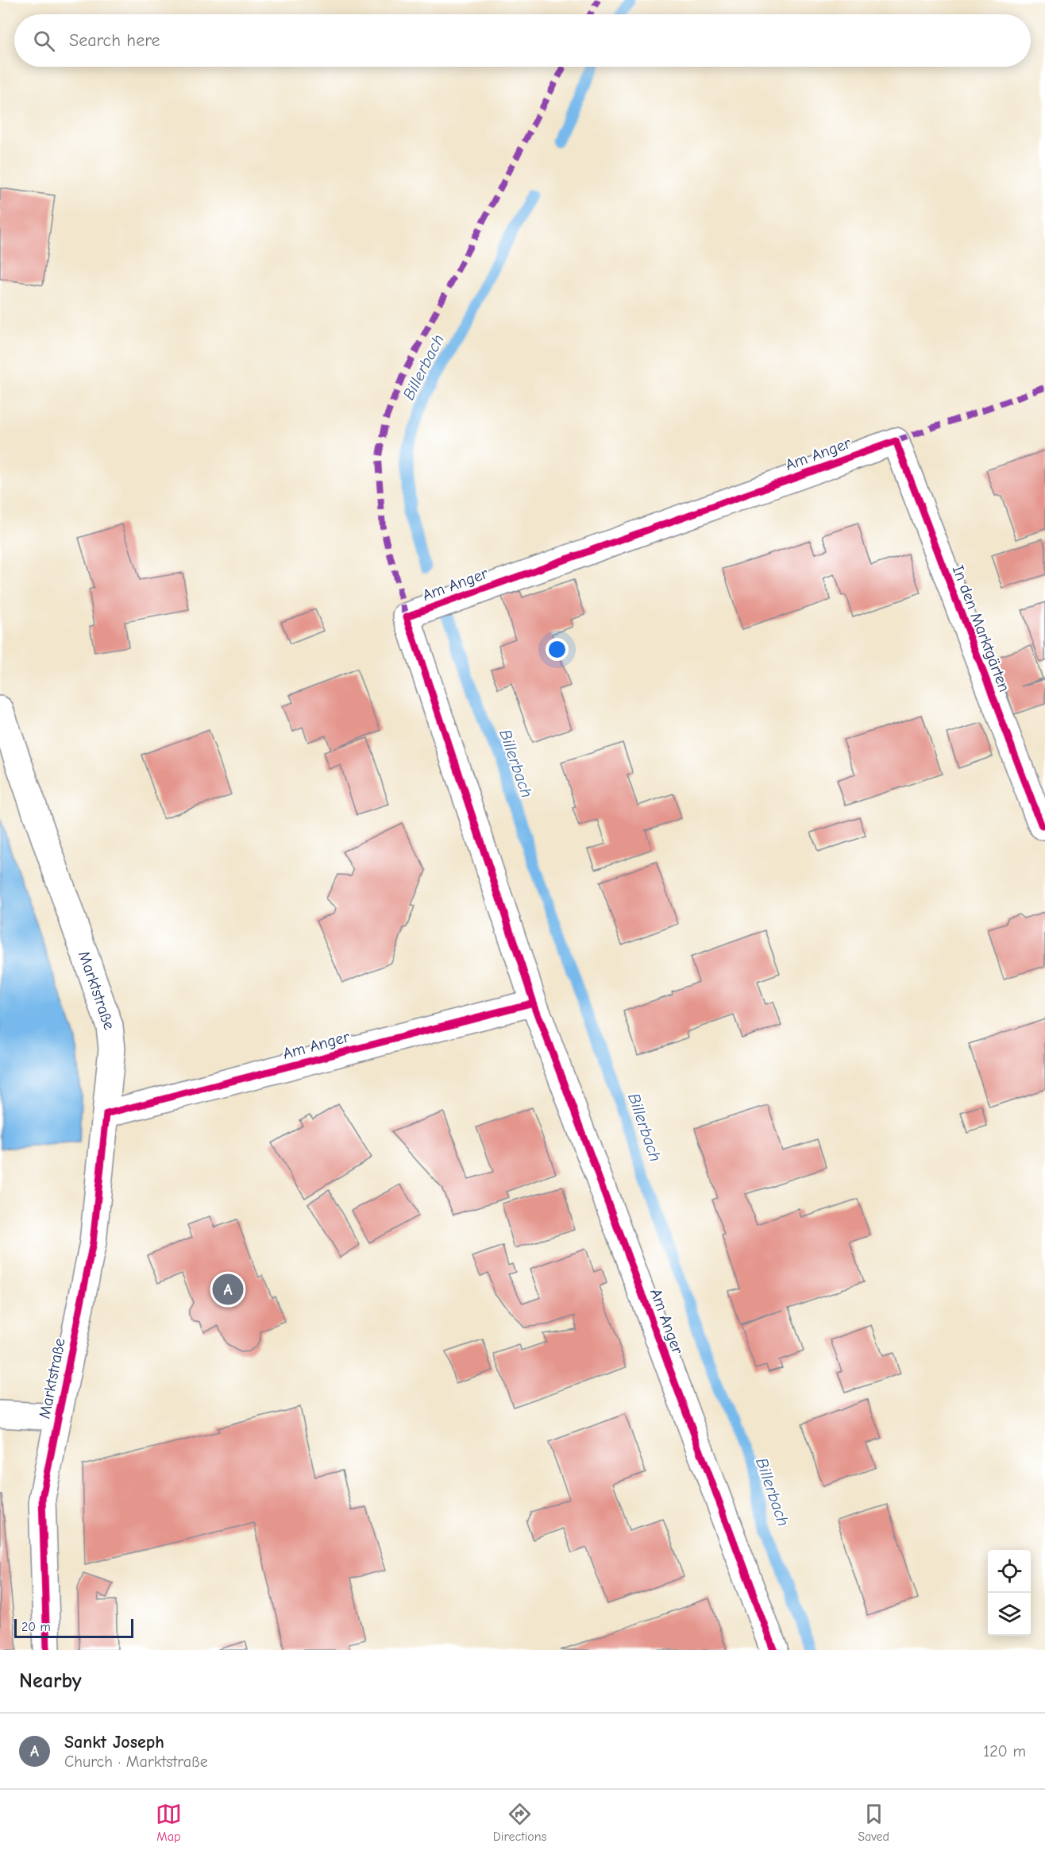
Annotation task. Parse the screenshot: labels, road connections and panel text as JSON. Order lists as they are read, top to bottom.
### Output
{
  "streets": {
    "street": ["Am Anger", "In den Marktgärten", "Marktstraße"]
  },
  "crossings": [
    ["Am Anger", "In den Marktgärten"],
    ["Am Anger", "Marktstraße"]
  ],
  "water": ["Billerbach"],
  "scale_bar": "20 m",
  "page": {
    "search": "Search here",
    "pins": "A",
    "scale": "20 m",
    "heading": "Nearby",
    "list": [
      {
        "mark": "A",
        "name": "Sankt Joseph",
        "note": "Church · Marktstraße",
        "value": "120 m"
      }
    ],
    "nav": ["Map", "Directions", "Saved"]
  }
}
